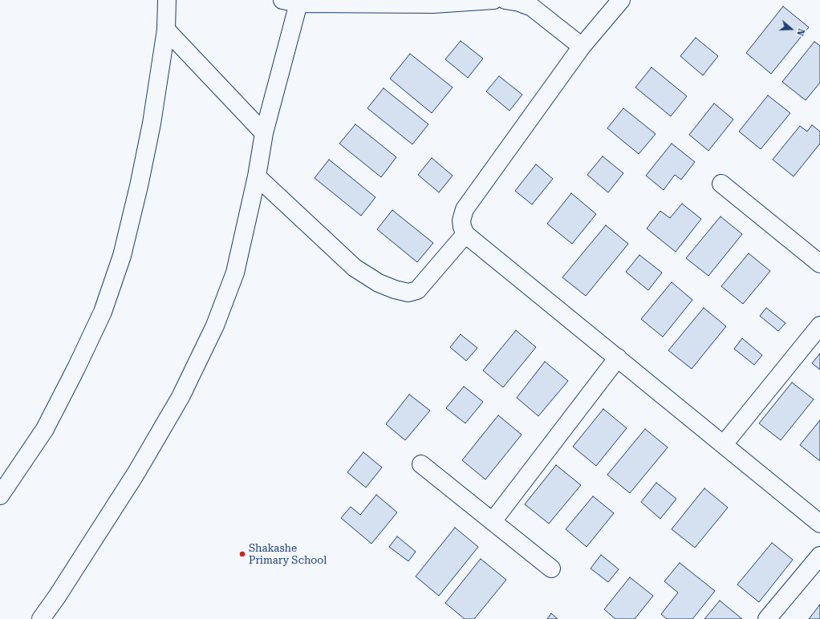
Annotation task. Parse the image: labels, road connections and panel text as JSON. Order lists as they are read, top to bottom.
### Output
{
  "places": ["Shakashe Primary School"],
  "north": "right"
}
